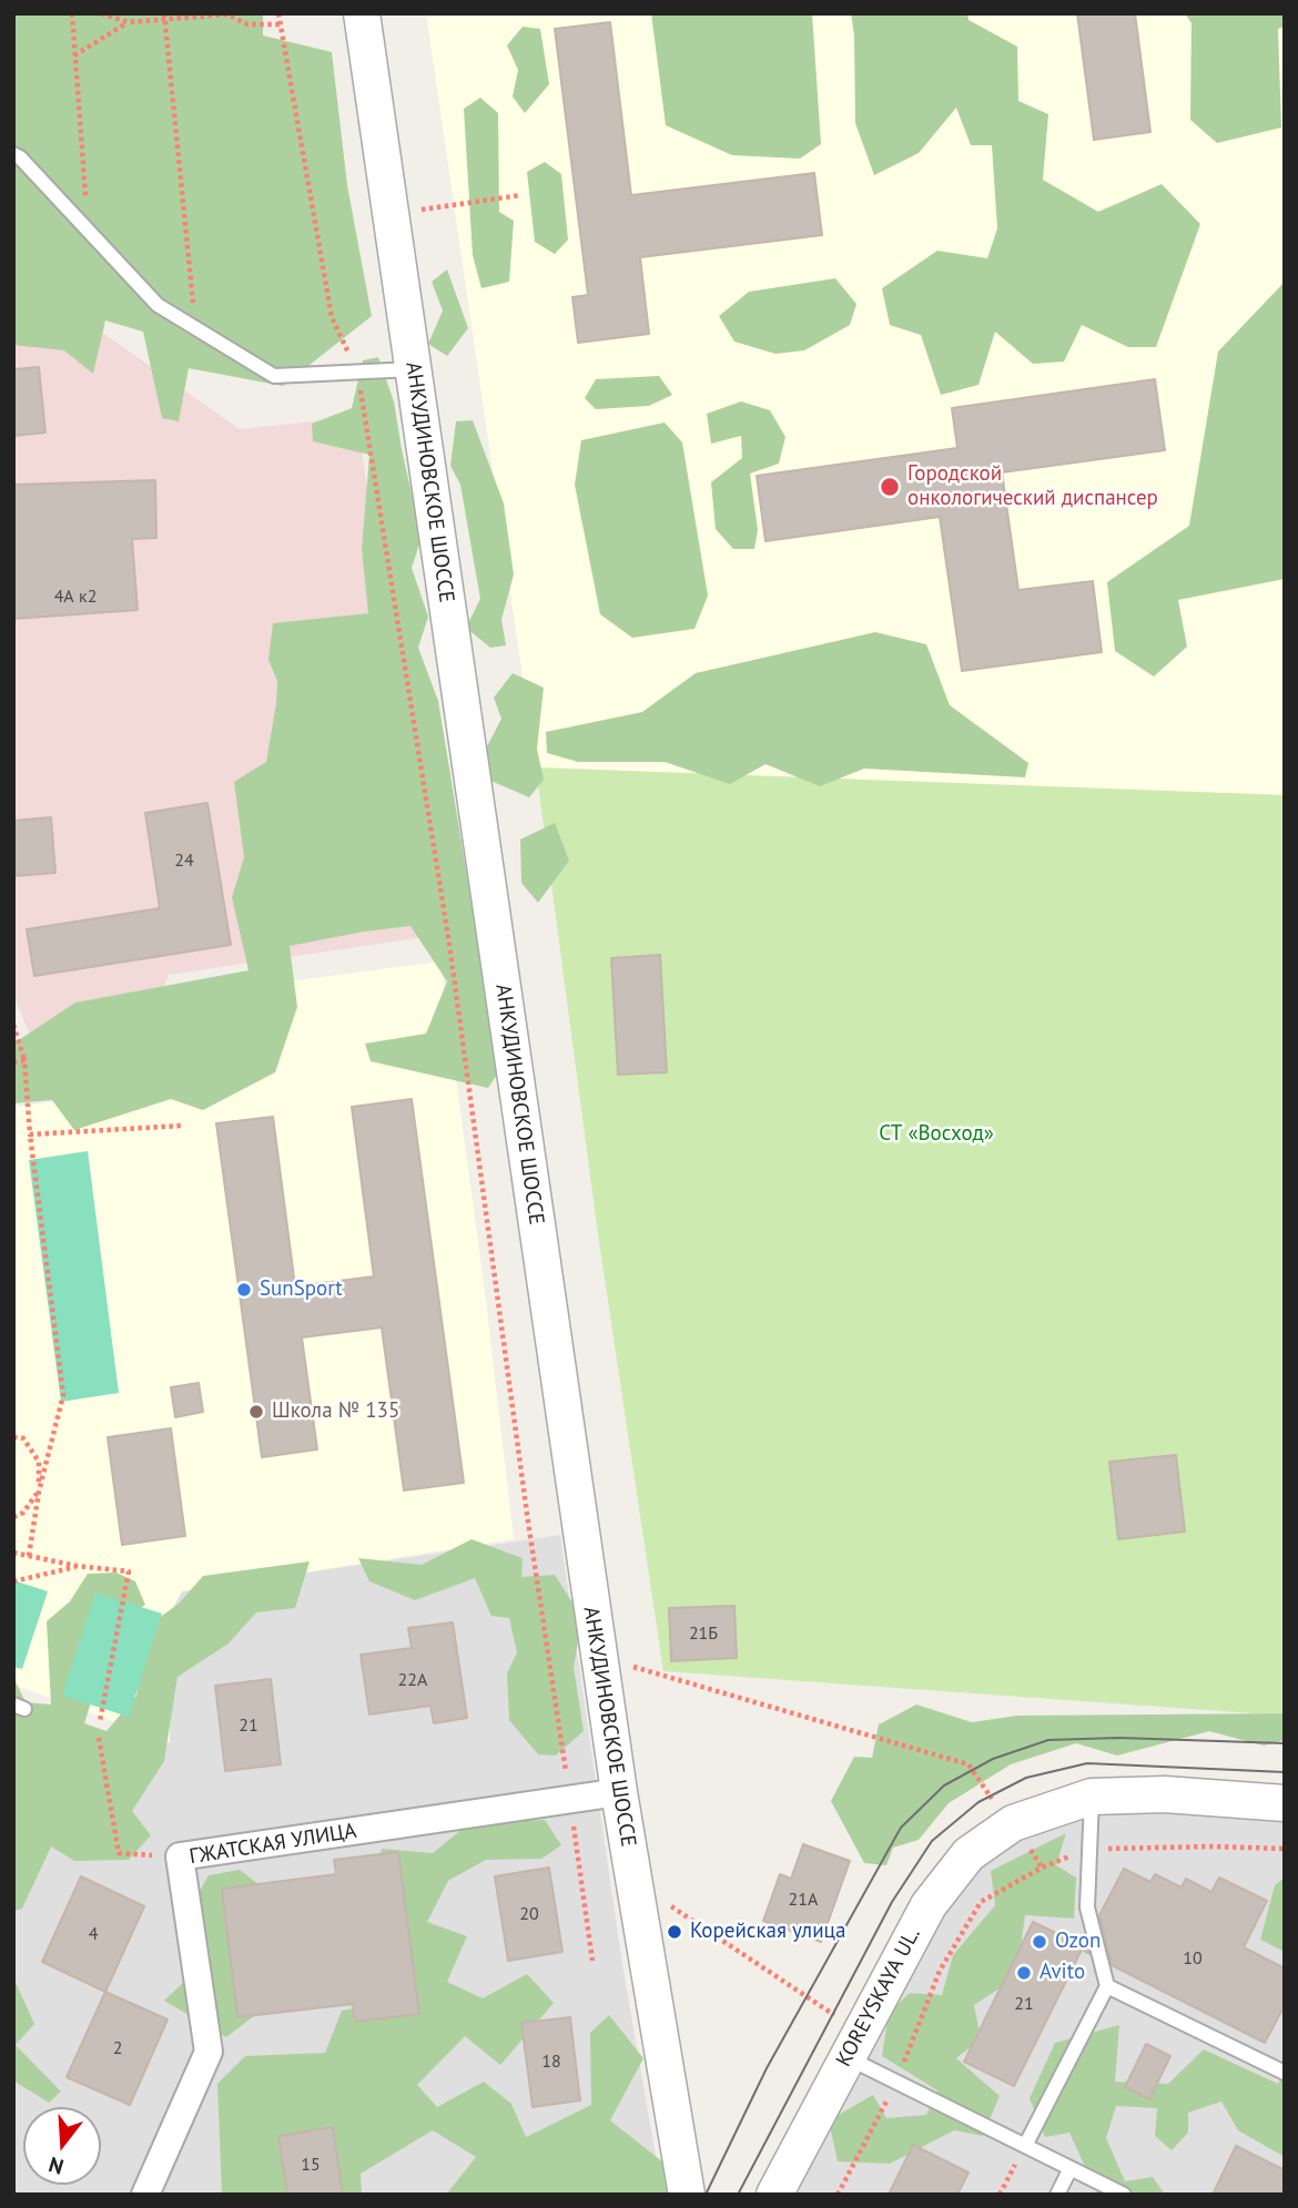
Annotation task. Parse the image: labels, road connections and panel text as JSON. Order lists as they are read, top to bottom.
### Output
{
  "streets": {
    "street": ["АНКУДИНОВСКОЕ ШОССЕ", "ГЖАТСКАЯ УЛИЦА", "KOREYSKAYA UL."]
  },
  "crossings": [
    ["АНКУДИНОВСКОЕ ШОССЕ", "ГЖАТСКАЯ УЛИЦА"]
  ],
  "parks": ["СТ «Восход»"],
  "places": [
    "Городской онкологический диспансер",
    "SunSport",
    "Школа № 135",
    "Корейская улица",
    "Ozon",
    "Avito"
  ],
  "house_numbers": [
    "4А к2",
    "24",
    "21Б",
    "22А",
    "21",
    "21А",
    "20",
    "4",
    "10",
    "21",
    "2",
    "18",
    "15"
  ],
  "north": "bottom"
}
